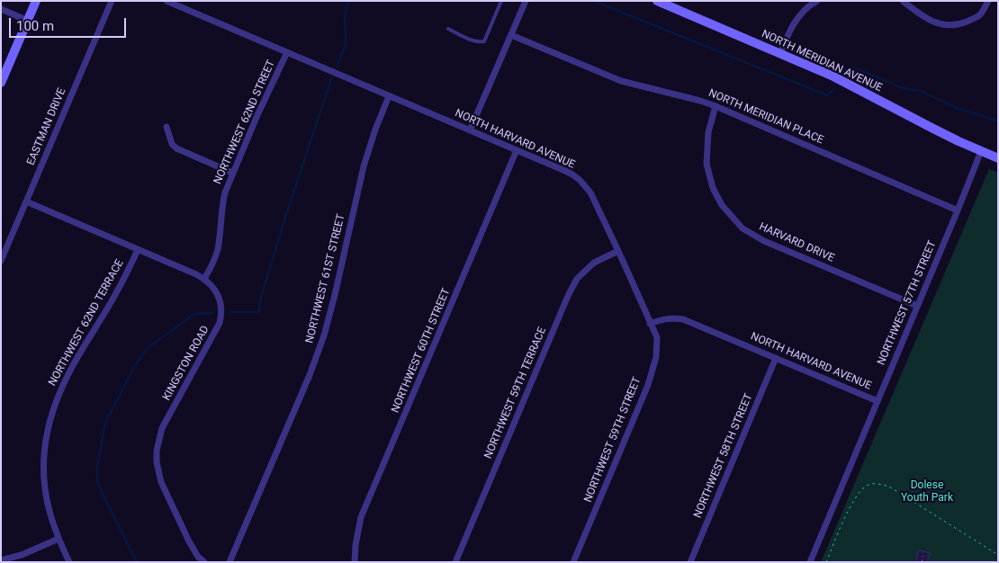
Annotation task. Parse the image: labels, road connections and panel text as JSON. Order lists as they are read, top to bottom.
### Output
{
  "streets": {
    "main road": ["NORTH MERIDIAN AVENUE"],
    "street": [
      "NORTH MERIDIAN PLACE",
      "NORTHWEST 62ND STREET",
      "EASTMAN DRIVE",
      "NORTH HARVARD AVENUE",
      "HARVARD DRIVE",
      "NORTHWEST 61ST STREET",
      "NORTHWEST 57TH STREET",
      "NORTHWEST 62ND TERRACE",
      "NORTHWEST 60TH STREET",
      "KINGSTON ROAD",
      "NORTHWEST 59TH TERRACE",
      "NORTHWEST 59TH STREET",
      "NORTHWEST 58TH STREET"
    ]
  },
  "crossings": [
    ["NORTH MERIDIAN AVENUE", "NORTHWEST 57TH STREET"],
    ["NORTH MERIDIAN PLACE", "HARVARD DRIVE"],
    ["NORTH MERIDIAN PLACE", "NORTHWEST 57TH STREET"],
    ["NORTHWEST 62ND STREET", "NORTH HARVARD AVENUE"],
    ["NORTHWEST 62ND STREET", "KINGSTON ROAD"],
    ["EASTMAN DRIVE", "KINGSTON ROAD"],
    ["NORTH HARVARD AVENUE", "NORTHWEST 61ST STREET"],
    ["NORTH HARVARD AVENUE", "NORTHWEST 57TH STREET"],
    ["NORTH HARVARD AVENUE", "NORTHWEST 60TH STREET"],
    ["NORTH HARVARD AVENUE", "NORTHWEST 59TH TERRACE"],
    ["NORTH HARVARD AVENUE", "NORTHWEST 59TH STREET"],
    ["NORTH HARVARD AVENUE", "NORTHWEST 58TH STREET"],
    ["HARVARD DRIVE", "NORTHWEST 57TH STREET"],
    ["NORTHWEST 62ND TERRACE", "KINGSTON ROAD"]
  ],
  "parks": ["Dolese Youth Park"],
  "scale_bar": "100 m"
}
